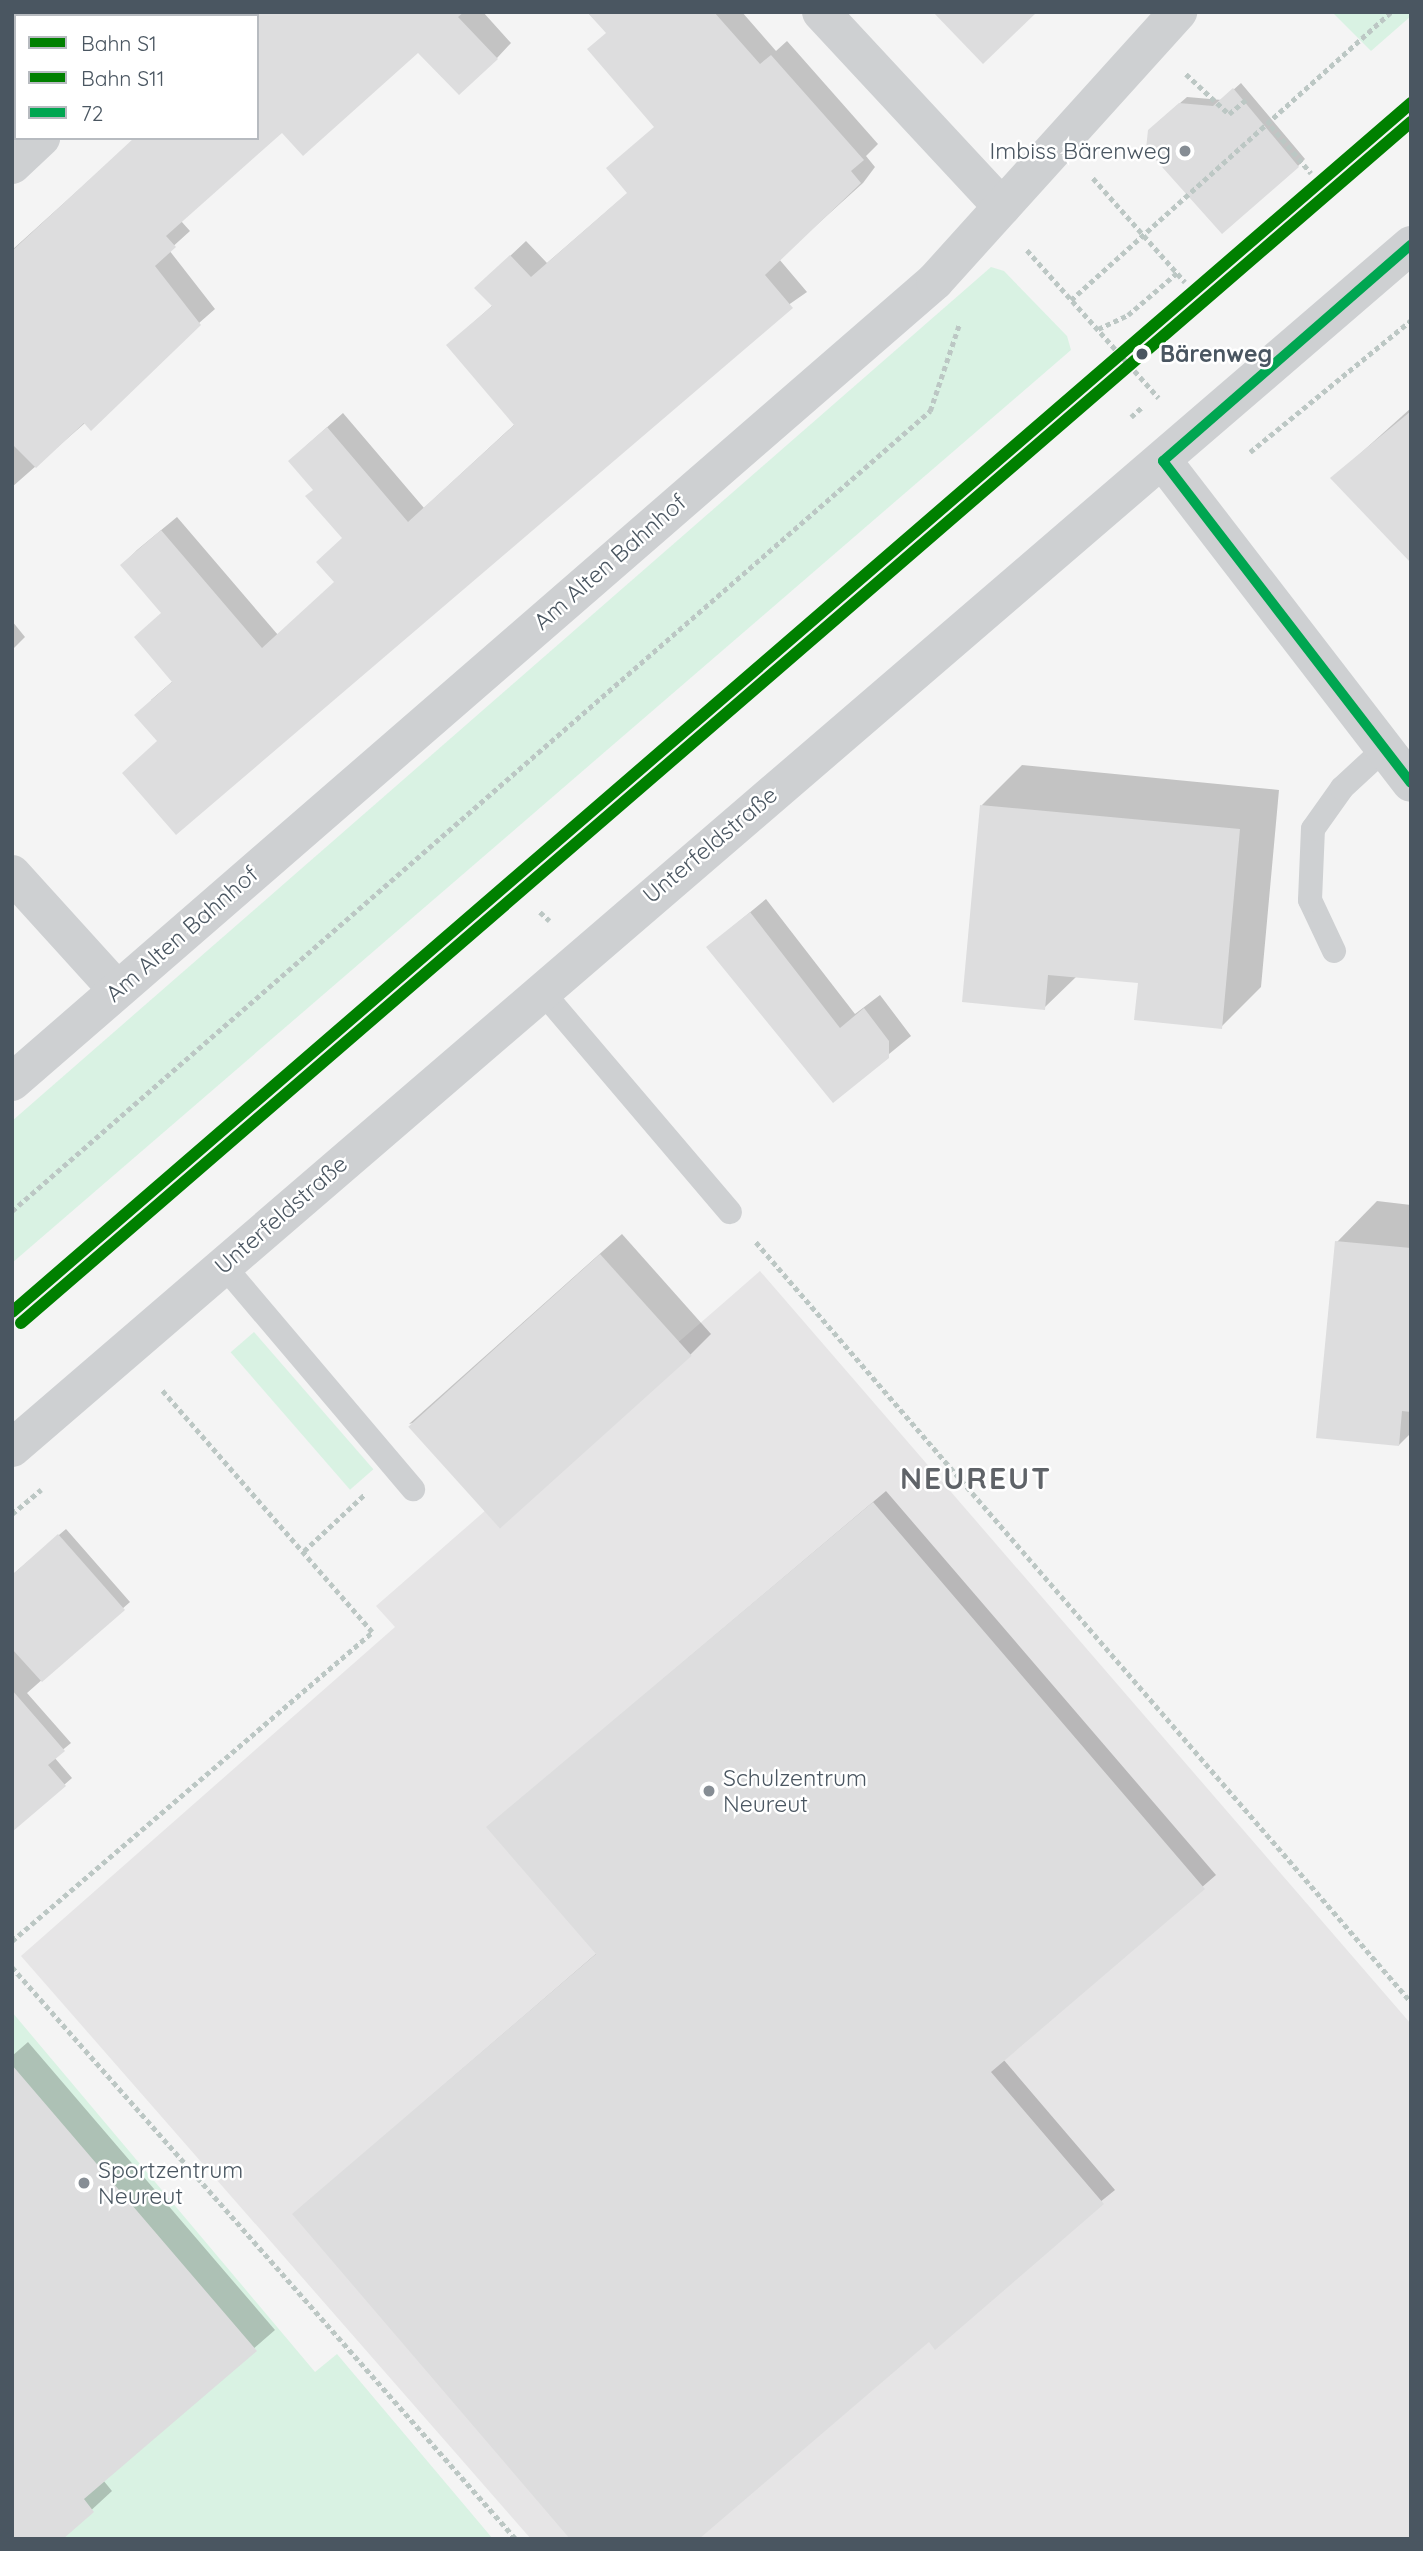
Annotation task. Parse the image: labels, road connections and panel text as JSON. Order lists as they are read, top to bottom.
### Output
{
  "streets": {
    "street": ["Am Alten Bahnhof", "Unterfeldstraße"]
  },
  "districts": ["NEUREUT"],
  "places": [
    "Imbiss Bärenweg",
    "Bärenweg",
    "Schulzentrum Neureut",
    "Sportzentrum Neureut"
  ],
  "lines": ["rail line S1", "rail line S11", "transit line 72"],
  "legend": ["Bahn S1", "Bahn S11", "72"]
}
